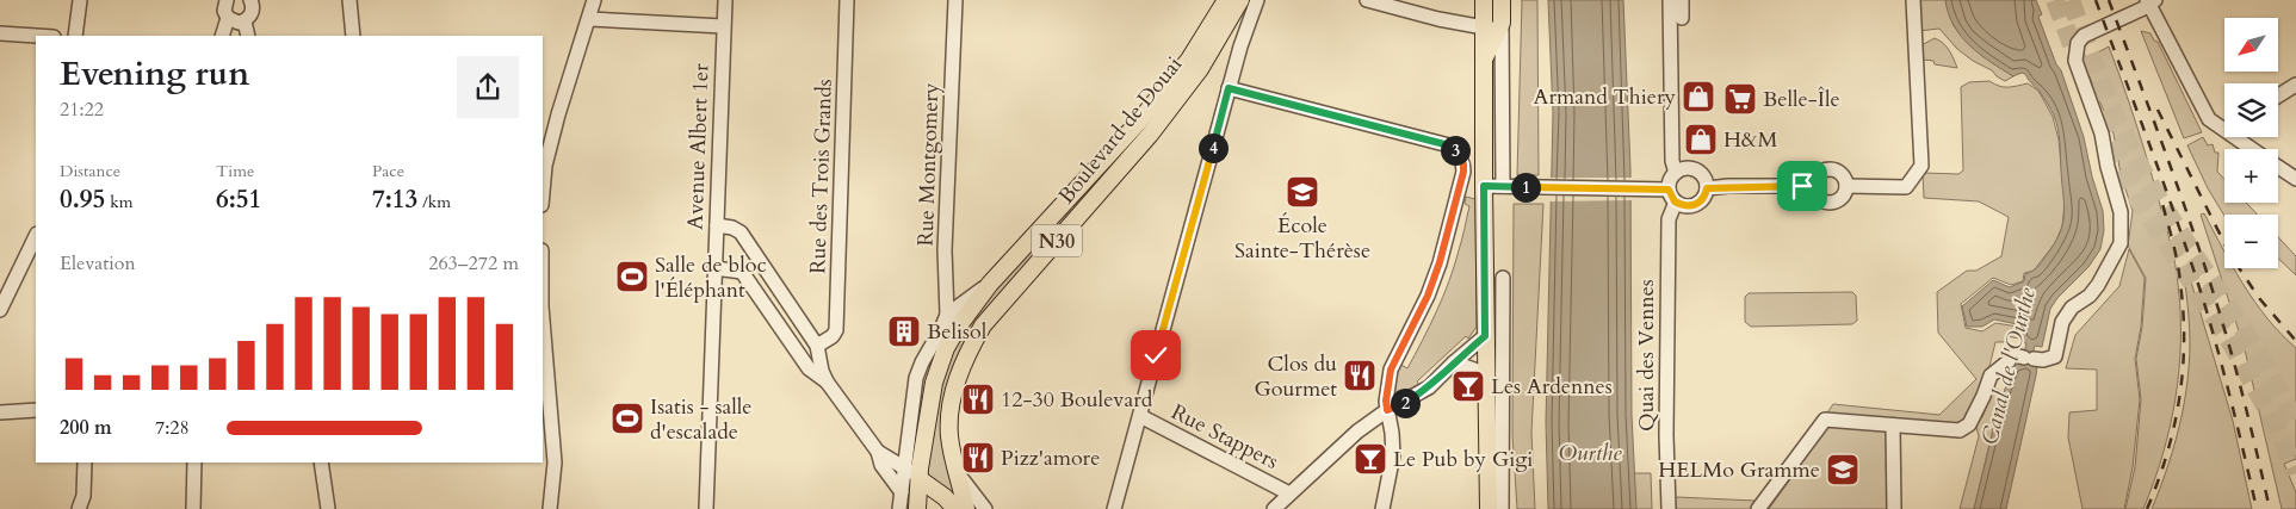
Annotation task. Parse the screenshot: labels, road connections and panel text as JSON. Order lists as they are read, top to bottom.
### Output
{
  "streets": {
    "main road": ["Boulevard de Douai", "N30"],
    "street": [
      "Avenue Albert 1er",
      "Rue Montgomery",
      "Rue des Trois Grands",
      "Quai des Vennes",
      "Rue Stappers"
    ]
  },
  "crossings": [
    ["Boulevard de Douai", "Rue Montgomery"]
  ],
  "water": ["Canal de l'Ourthe", "Ourthe"],
  "places": {
    "shop": ["Armand Thiery", "H&M"],
    "supermarket": ["Belle-Île"],
    "school or university": ["École Sainte-Thérèse", "HELMo Gramme"],
    "sports": ["Salle de bloc l'Éléphant", "Isatis - salle d'escalade"],
    "building": ["Belisol"],
    "restaurant": ["Clos du Gourmet", "12-30 Boulevard", "Pizz'amore"],
    "bar": ["Les Ardennes", "Le Pub by Gigi"]
  },
  "north": "bottom left",
  "page": {
    "map_buttons": ["+", "−"],
    "heading": ["Evening run", "21:22"],
    "pins": [
      "4",
      "3",
      "1",
      "2"
    ],
    "stats": [
      ["Distance", "0.95 km"],
      ["Time", "6:51"],
      ["Pace", "7:13 /km"]
    ],
    "chart": ["Elevation", "263–272 m"],
    "list": [
      {
        "name": "200 m",
        "note": "7:28"
      }
    ]
  }
}
